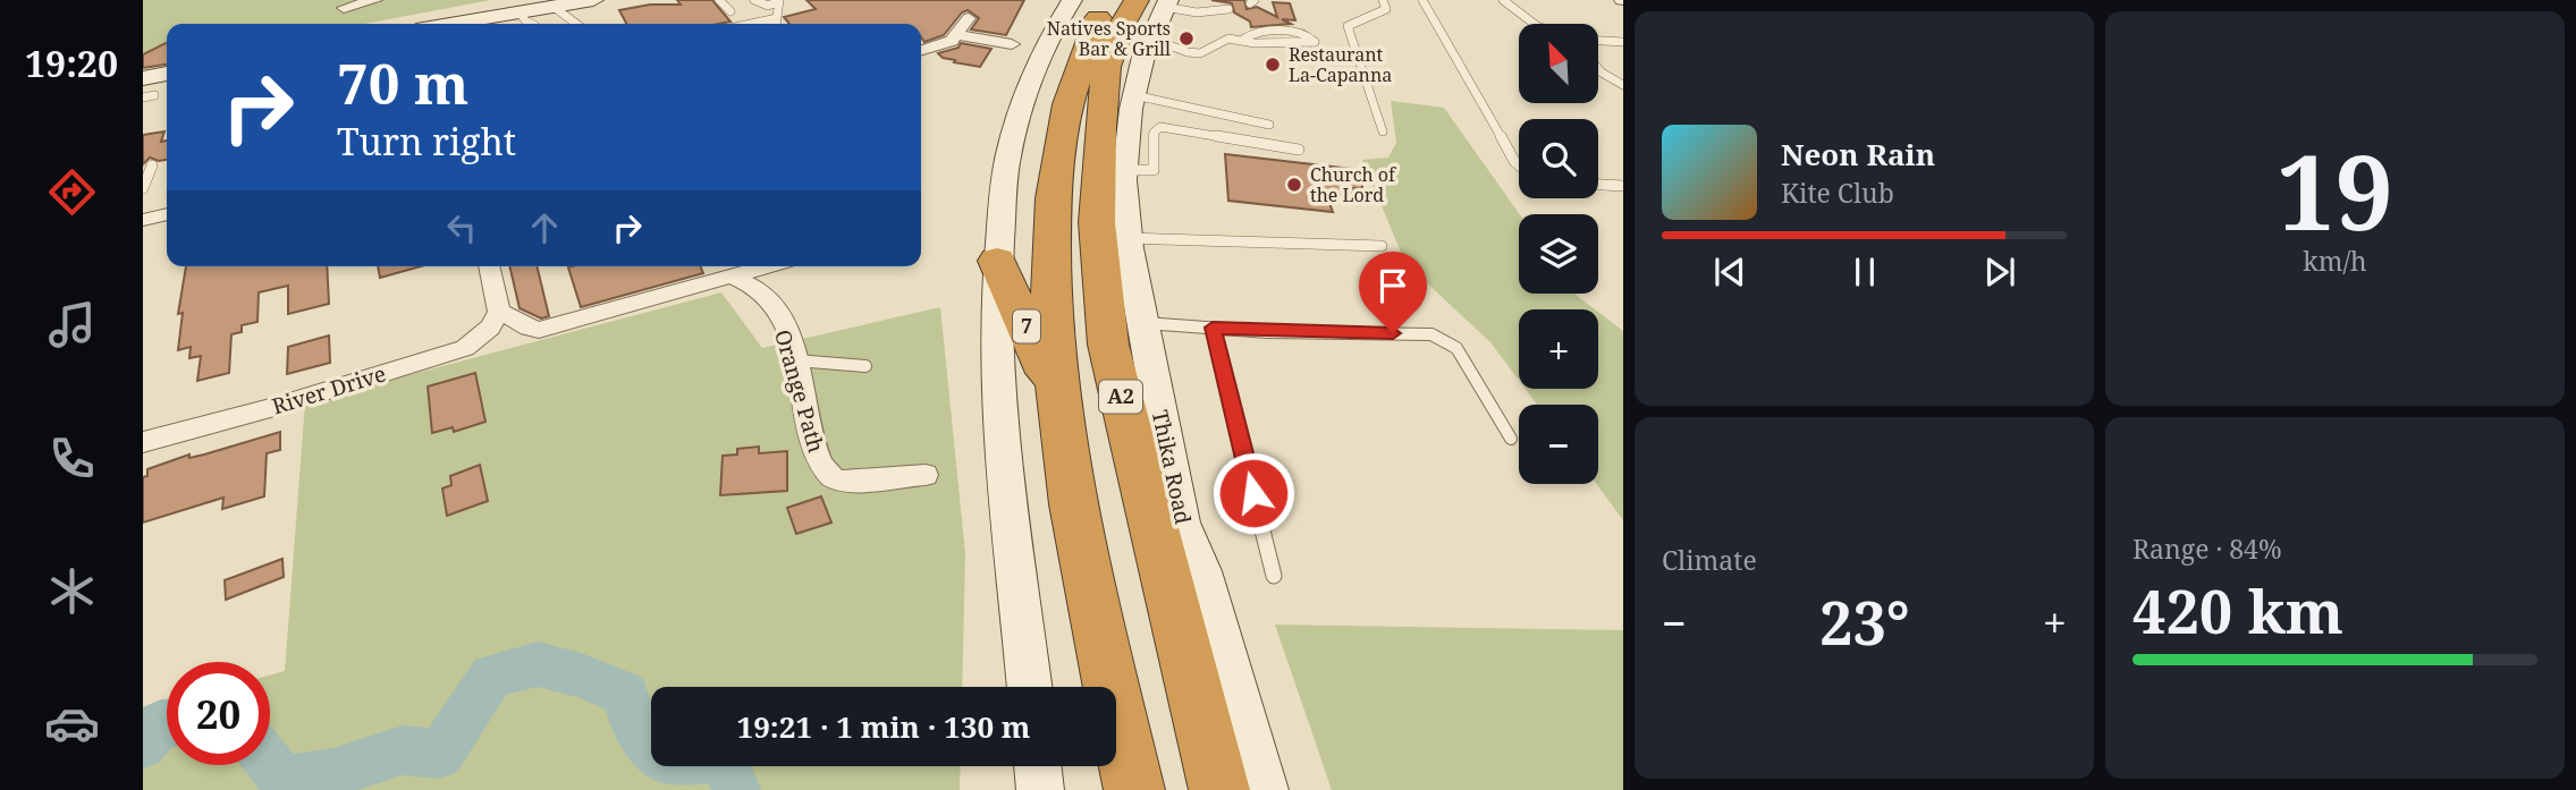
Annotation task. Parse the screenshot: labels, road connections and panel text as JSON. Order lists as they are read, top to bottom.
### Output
{
  "streets": {
    "highway": ["7", "A2", "Thika Road"],
    "street": ["River Drive", "Orange Path"]
  },
  "places": ["Natives Sports Bar & Grill", "Restaurant La-Capanna", "Church of the Lord"],
  "north": "top left",
  "page": {
    "tabs": "19:20",
    "tile": [
      ["19", "km/h"],
      "Climate",
      ["Range · 84%", "420 km"]
    ],
    "map_buttons": ["+", "−"],
    "turn": ["70 m", "Turn right"],
    "song": ["Neon Rain", "Kite Club"],
    "heat": ["−", "23°", "+"],
    "limit": "20",
    "trip": "19:21 · 1 min · 130 m"
  }
}
